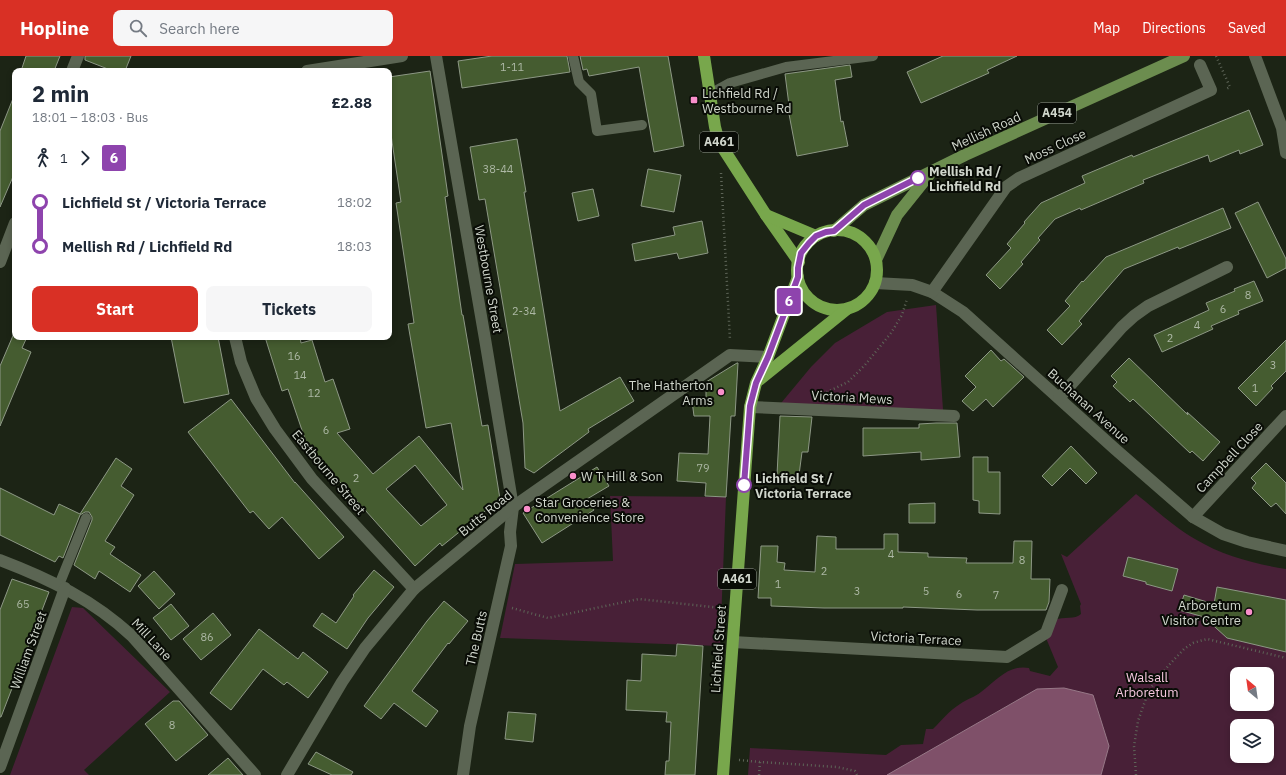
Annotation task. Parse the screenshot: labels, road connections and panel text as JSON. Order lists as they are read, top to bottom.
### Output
{
  "streets": {
    "highway": ["A461", "Lichfield Street"],
    "main road": ["A454", "Mellish Road"],
    "street": [
      "Moss Close",
      "Westbourne Street",
      "Victoria Mews",
      "Buchanan Avenue",
      "Campbell Close",
      "Eastbourne Street",
      "Butts Road",
      "The Butts",
      "Victoria Terrace",
      "Mill Lane",
      "William Street"
    ]
  },
  "crossings": [
    ["Mellish Road", "A461"],
    ["Mellish Road", "Buchanan Avenue"],
    ["Mellish Road", "Lichfield Street"],
    ["A461", "Buchanan Avenue"],
    ["A461", "Lichfield Street"],
    ["Moss Close", "Buchanan Avenue"],
    ["Westbourne Street", "Butts Road"],
    ["Westbourne Street", "The Butts"],
    ["Victoria Mews", "Lichfield Street"],
    ["Buchanan Avenue", "Campbell Close"],
    ["Buchanan Avenue", "Lichfield Street"],
    ["Eastbourne Street", "Butts Road"],
    ["Butts Road", "The Butts"],
    ["Victoria Terrace", "Lichfield Street"],
    ["Mill Lane", "William Street"]
  ],
  "parks": ["Walsall Arboretum"],
  "places": {
    "transit": ["Lichfield Rd / Westbourne Rd"],
    "other": [
      "Mellish Rd / Lichfield Rd",
      "The Hatherton Arms",
      "W T Hill & Son",
      "Lichfield St / Victoria Terrace",
      "Star Groceries & Convenience Store",
      "Arboretum Visitor Centre"
    ]
  },
  "lines": ["bus line 6"],
  "house_numbers": [
    "1-11",
    "38-44",
    "8",
    "6",
    "2-34",
    "4",
    "2",
    "16",
    "3",
    "14",
    "1",
    "12",
    "6",
    "79",
    "2",
    "4",
    "8",
    "2",
    "1",
    "3",
    "5",
    "6",
    "7",
    "65",
    "86",
    "8"
  ],
  "north": "top left",
  "page": {
    "header": "Hopline",
    "search": "Search here",
    "nav": ["Map", "Directions", "Saved"],
    "on_map": "6",
    "heading": ["2 min", "18:01 – 18:03 · Bus", "£2.88"],
    "legs": ["1", "6"],
    "list": [
      {
        "name": "Lichfield St / Victoria Terrace",
        "value": "18:02"
      },
      {
        "name": "Mellish Rd / Lichfield Rd",
        "value": "18:03"
      }
    ],
    "buttons": ["Start", "Tickets"]
  }
}
